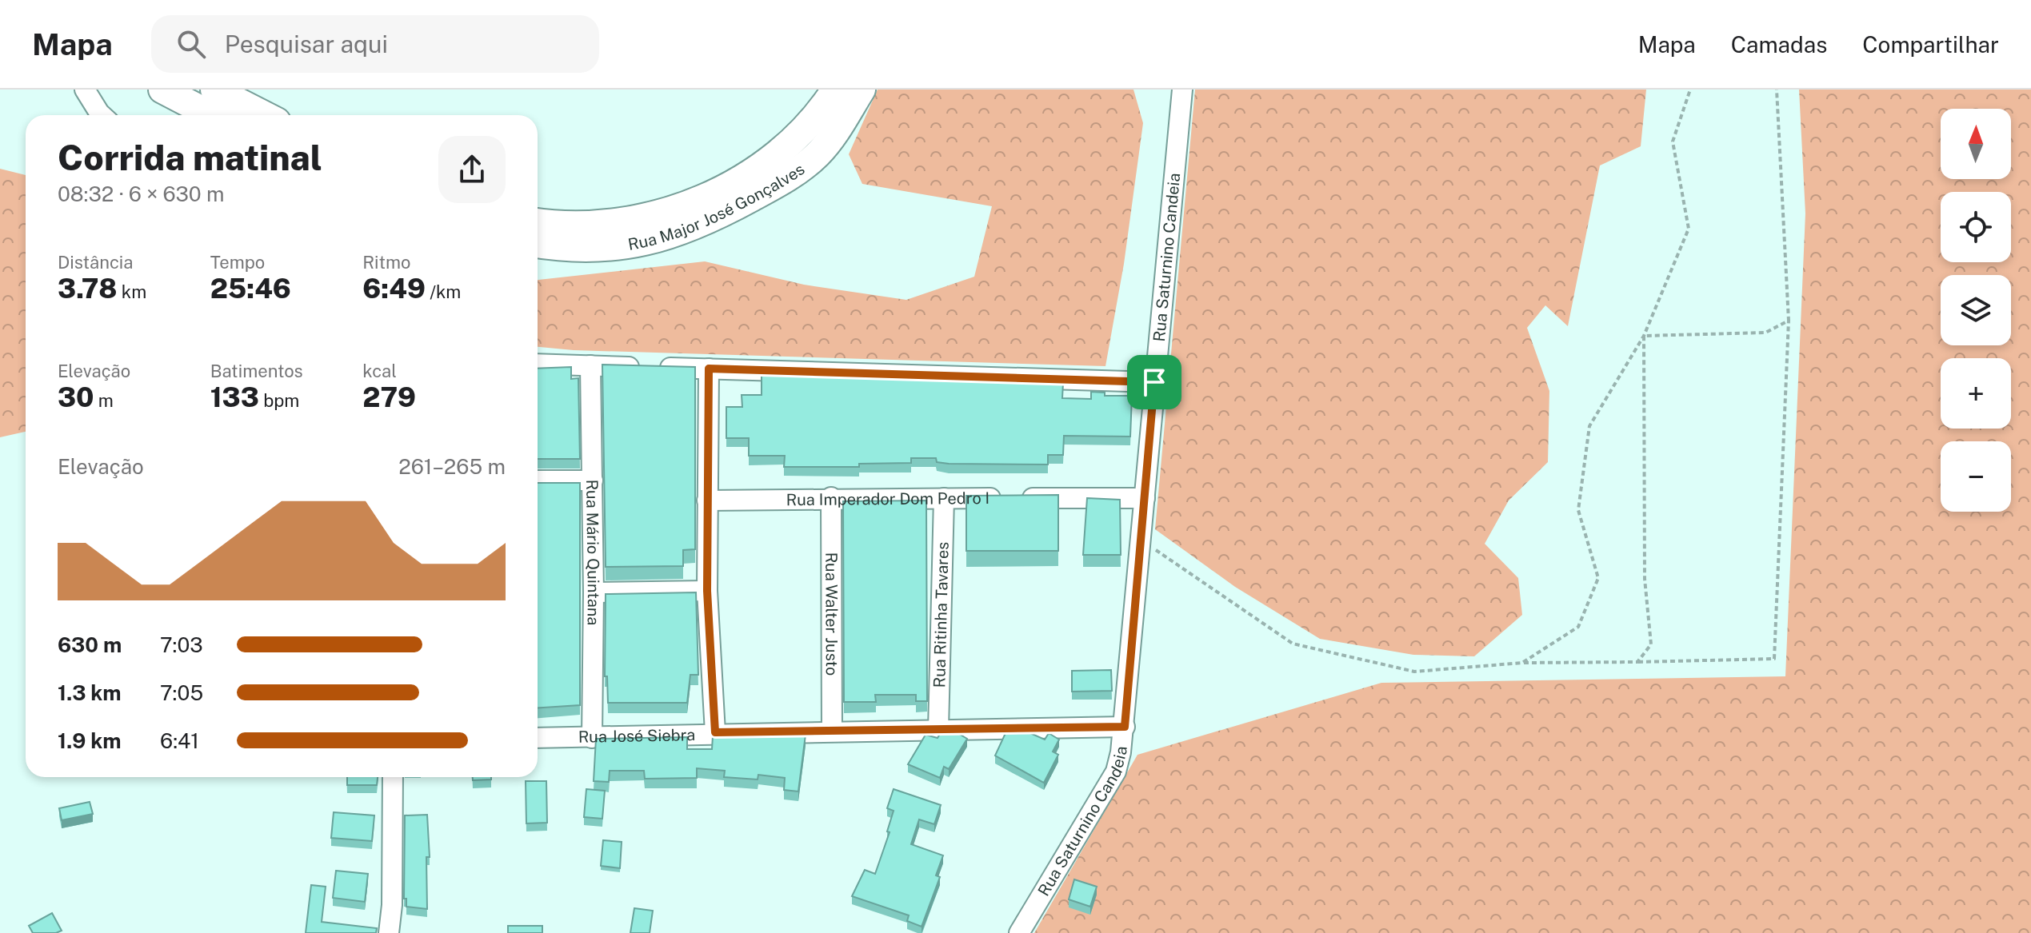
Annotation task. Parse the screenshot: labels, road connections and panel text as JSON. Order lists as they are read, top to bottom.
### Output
{
  "streets": {
    "street": [
      "Rua Major José Gonçalves",
      "Rua Saturnino Candeia",
      "Rua Imperador Dom Pedro I",
      "Rua Mário Quintana",
      "Rua Walter Justo",
      "Rua Ritinha Tavares",
      "Rua José Siebra"
    ]
  },
  "crossings": [
    ["Rua Saturnino Candeia", "Rua Imperador Dom Pedro I"],
    ["Rua Saturnino Candeia", "Rua José Siebra"],
    ["Rua Imperador Dom Pedro I", "Rua Walter Justo"],
    ["Rua Imperador Dom Pedro I", "Rua Ritinha Tavares"],
    ["Rua Mário Quintana", "Rua José Siebra"],
    ["Rua Walter Justo", "Rua José Siebra"],
    ["Rua Ritinha Tavares", "Rua José Siebra"]
  ],
  "north": "top",
  "page": {
    "header": "Mapa",
    "search": "Pesquisar aqui",
    "nav": ["Mapa", "Camadas", "Compartilhar"],
    "map_buttons": ["+", "−"],
    "heading": ["Corrida matinal", "08:32 · 6 × 630 m"],
    "stats": [
      ["Distância", "3.78 km"],
      ["Tempo", "25:46"],
      ["Ritmo", "6:49 /km"],
      ["Elevação", "30 m"],
      ["Batimentos", "133 bpm"],
      ["kcal", "279"]
    ],
    "chart": ["Elevação", "261–265 m"],
    "list": [
      {
        "name": "630 m",
        "note": "7:03"
      },
      {
        "name": "1.3 km",
        "note": "7:05"
      },
      {
        "name": "1.9 km",
        "note": "6:41"
      }
    ]
  }
}
